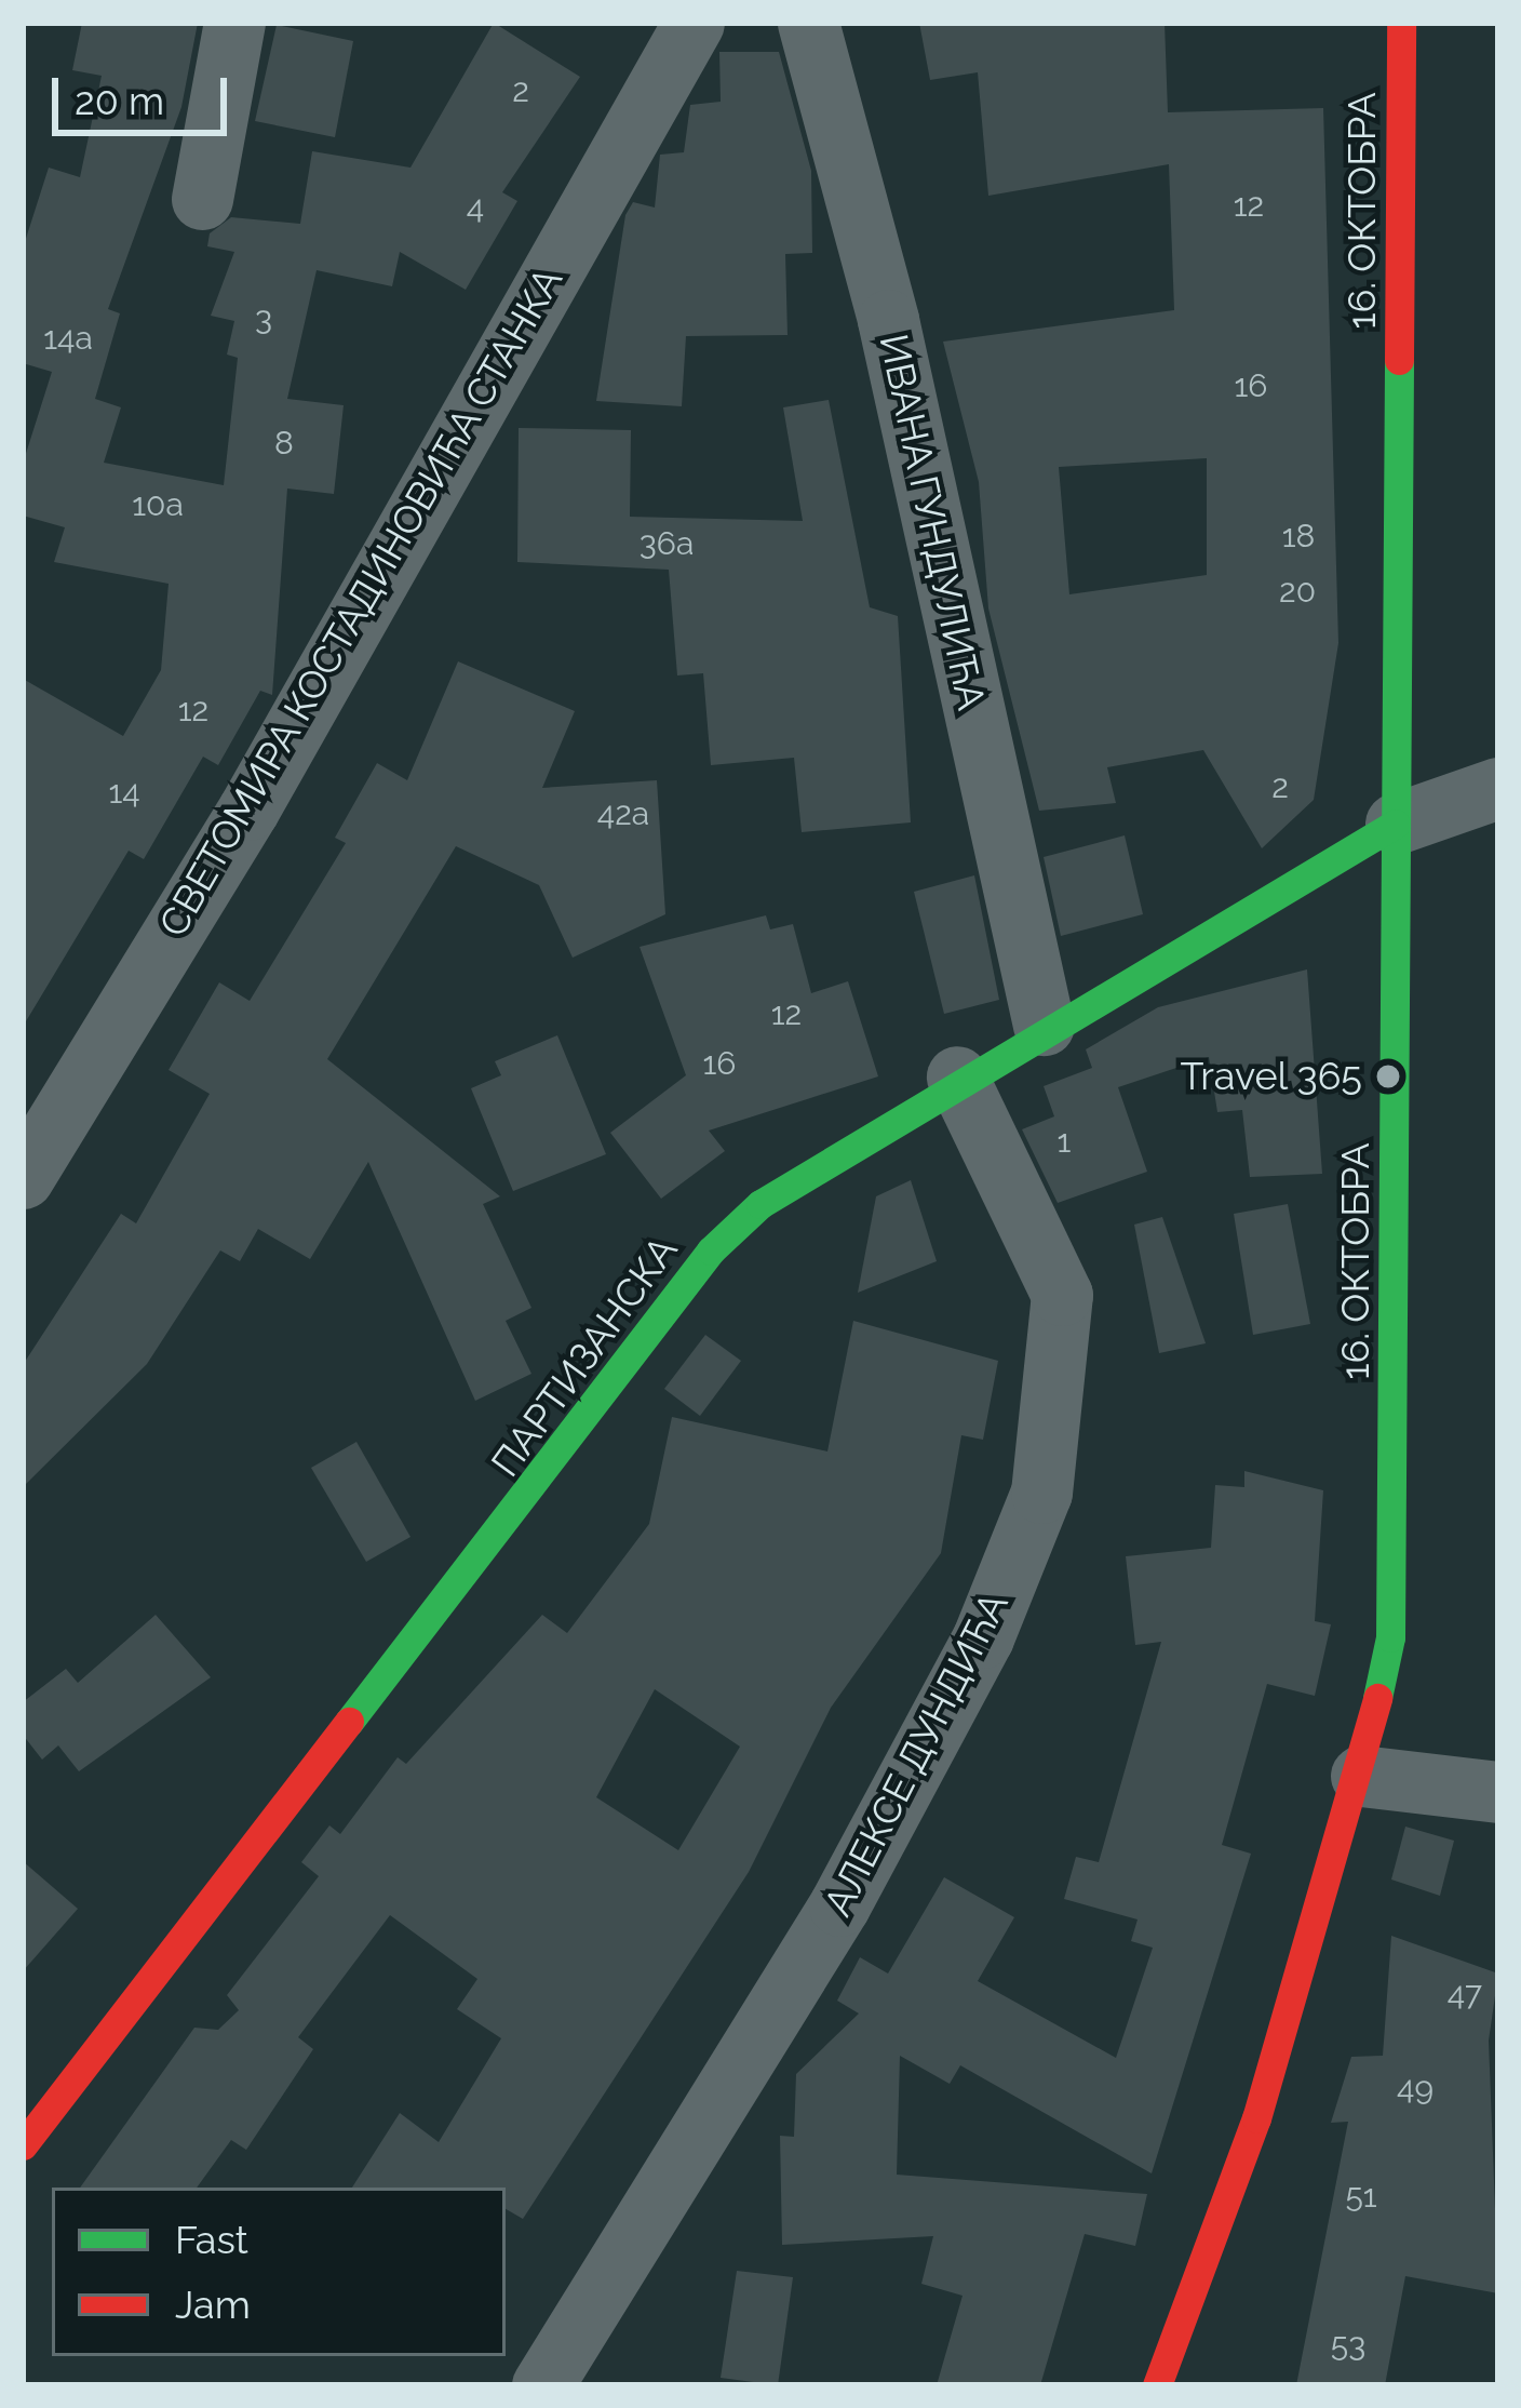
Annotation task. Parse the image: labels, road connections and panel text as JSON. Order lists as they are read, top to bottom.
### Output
{
  "streets": {
    "main road": ["16. ОКТОБРА", "ПАРТИЗАНСКА"],
    "street": ["ИВАНА ГУНДУЛИЋА", "СВЕТОМИРА КОСТАДИНОВИЋА СТАНКА", "АЛЕКСЕ ДУНДИЋА"]
  },
  "crossings": [
    ["16. ОКТОБРА", "ПАРТИЗАНСКА"],
    ["ИВАНА ГУНДУЛИЋА", "ПАРТИЗАНСКА"],
    ["ПАРТИЗАНСКА", "АЛЕКСЕ ДУНДИЋА"]
  ],
  "places": ["Travel 365"],
  "house_numbers": [
    "2",
    "12",
    "4",
    "3",
    "14a",
    "16",
    "8",
    "10a",
    "18",
    "36a",
    "20",
    "12",
    "2",
    "14",
    "42a",
    "12",
    "16",
    "1",
    "47",
    "49",
    "51",
    "53"
  ],
  "legend": ["Fast", "Jam"],
  "scale_bar": "20 m"
}
